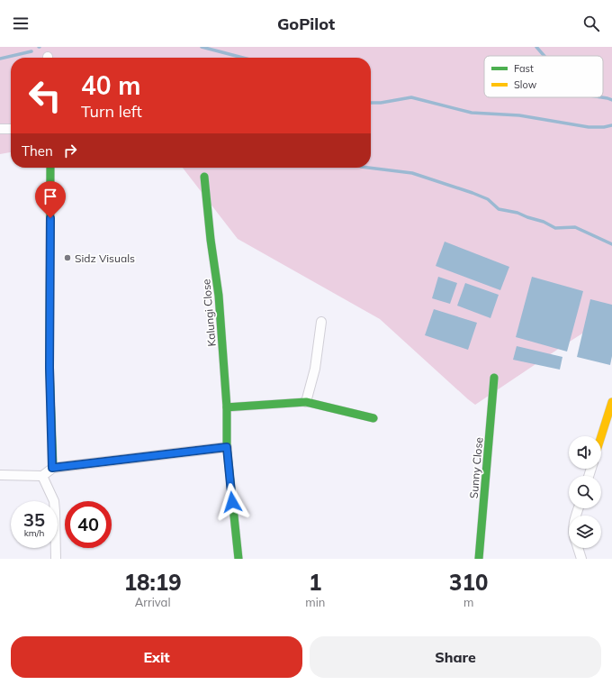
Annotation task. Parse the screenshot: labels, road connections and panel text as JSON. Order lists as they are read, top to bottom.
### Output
{
  "streets": {
    "street": ["Kalungi Close", "Sunny Close"]
  },
  "places": ["Sidz Visuals"],
  "legend": ["Fast", "Slow"],
  "page": {
    "header": "GoPilot",
    "turn": ["40 m", "Turn left"],
    "then": "Then",
    "speed": "35 km/h",
    "limit": "40",
    "eta": [
      "18:19",
      "Arrival",
      "1",
      "min",
      "310",
      "m"
    ],
    "buttons": ["Exit", "Share"]
  }
}
